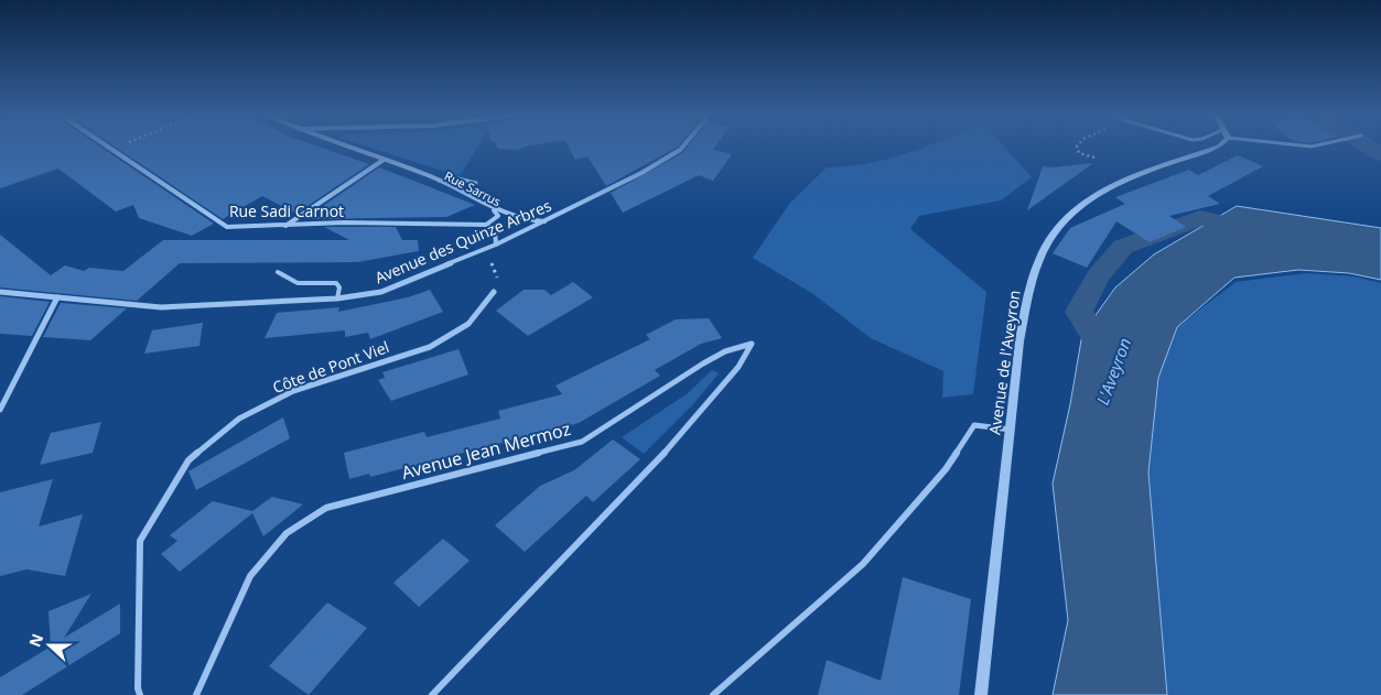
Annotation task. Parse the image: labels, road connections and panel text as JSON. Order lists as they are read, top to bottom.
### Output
{
  "streets": {
    "street": [
      "Rue Sarrus",
      "Rue Sadi Carnot",
      "Avenue des Quinze Arbres",
      "Avenue de l'Aveyron",
      "Côte de Pont Viel",
      "Avenue Jean Mermoz"
    ]
  },
  "crossings": [
    ["Rue Sarrus", "Avenue des Quinze Arbres"]
  ],
  "water": ["L'Aveyron"],
  "north": "left"
}
